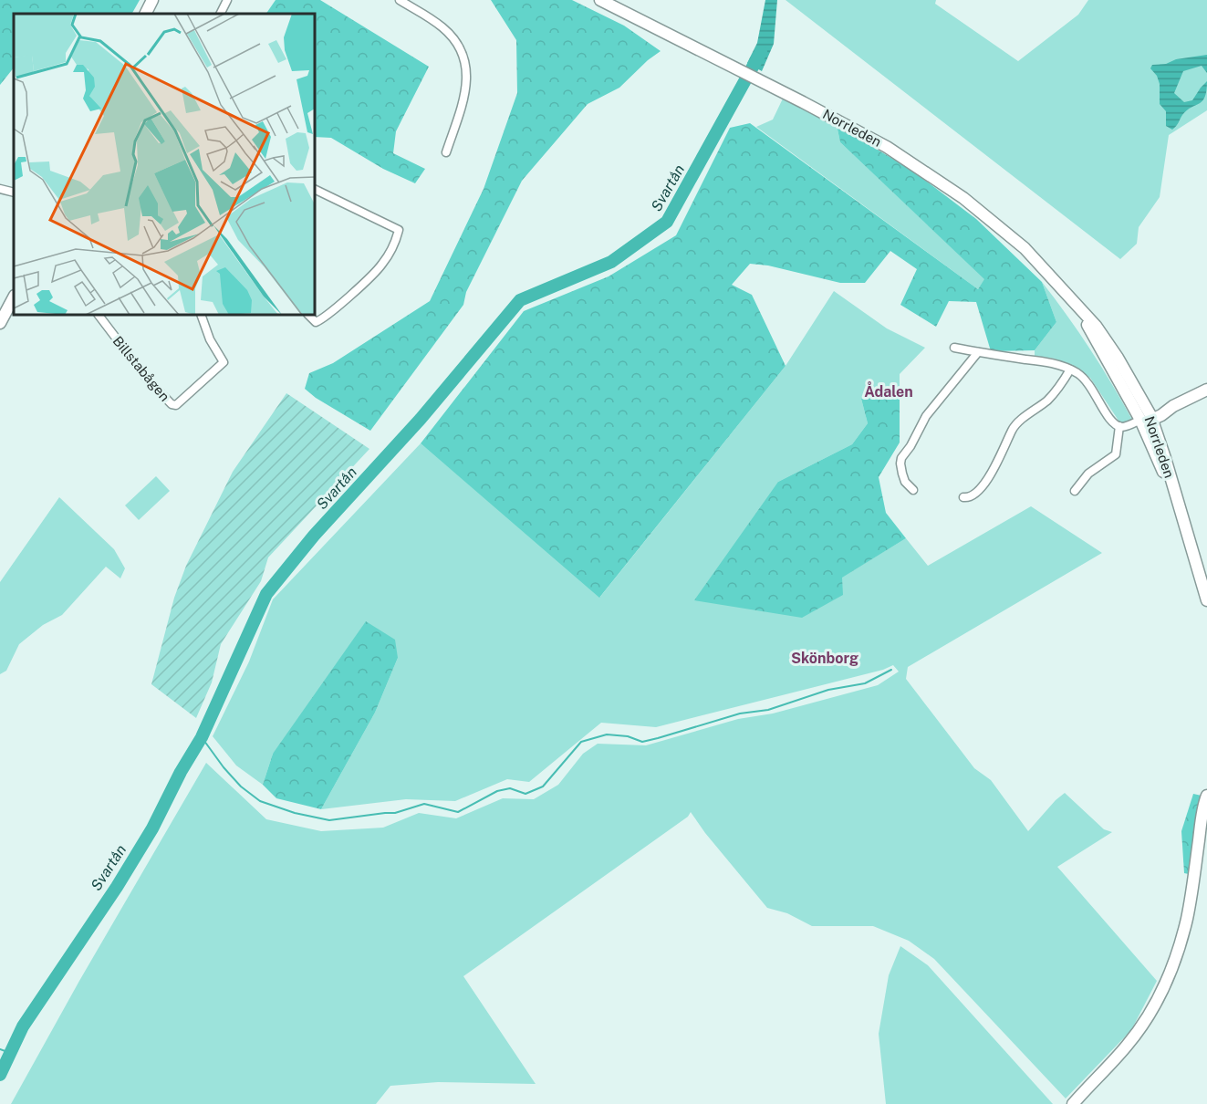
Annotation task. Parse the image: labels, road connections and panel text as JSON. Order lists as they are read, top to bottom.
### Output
{
  "streets": {
    "main road": ["Norrleden"],
    "street": ["Billstabågen"]
  },
  "districts": ["Ådalen", "Skönborg"],
  "water": ["Svartån"]
}
